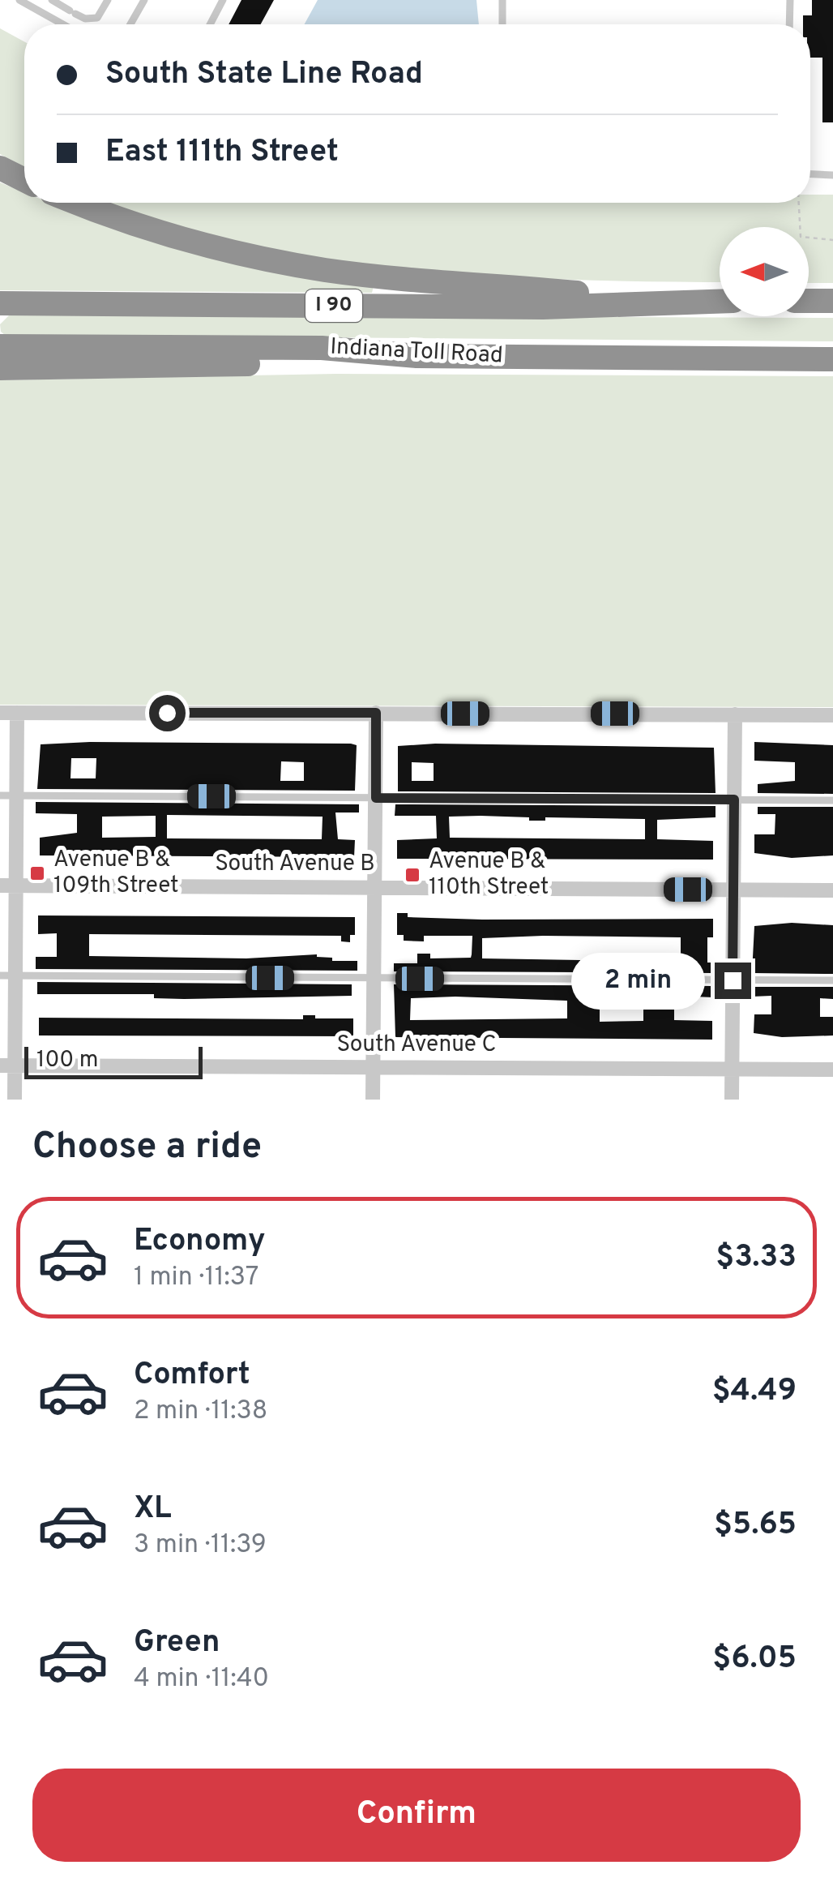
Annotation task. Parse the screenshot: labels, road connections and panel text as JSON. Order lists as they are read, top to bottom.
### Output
{
  "streets": {
    "highway": ["I 90", "Indiana Toll Road"],
    "street": ["South Avenue B", "South Avenue C"]
  },
  "places": {
    "transit": ["Avenue B & 109th Street", "Avenue B & 110th Street"]
  },
  "scale_bar": "100 m",
  "north": "left",
  "page": {
    "banner": ["South State Line Road", "East 111th Street"],
    "bubble": "2 min",
    "scale": "100 m",
    "heading": "Choose a ride",
    "list": [
      {
        "name": "Economy",
        "note": "1 min · 11:37",
        "value": "$3.33"
      },
      {
        "name": "Comfort",
        "note": "2 min · 11:38",
        "value": "$4.49"
      },
      {
        "name": "XL",
        "note": "3 min · 11:39",
        "value": "$5.65"
      },
      {
        "name": "Green",
        "note": "4 min · 11:40",
        "value": "$6.05"
      }
    ],
    "buttons": "Confirm"
  }
}
